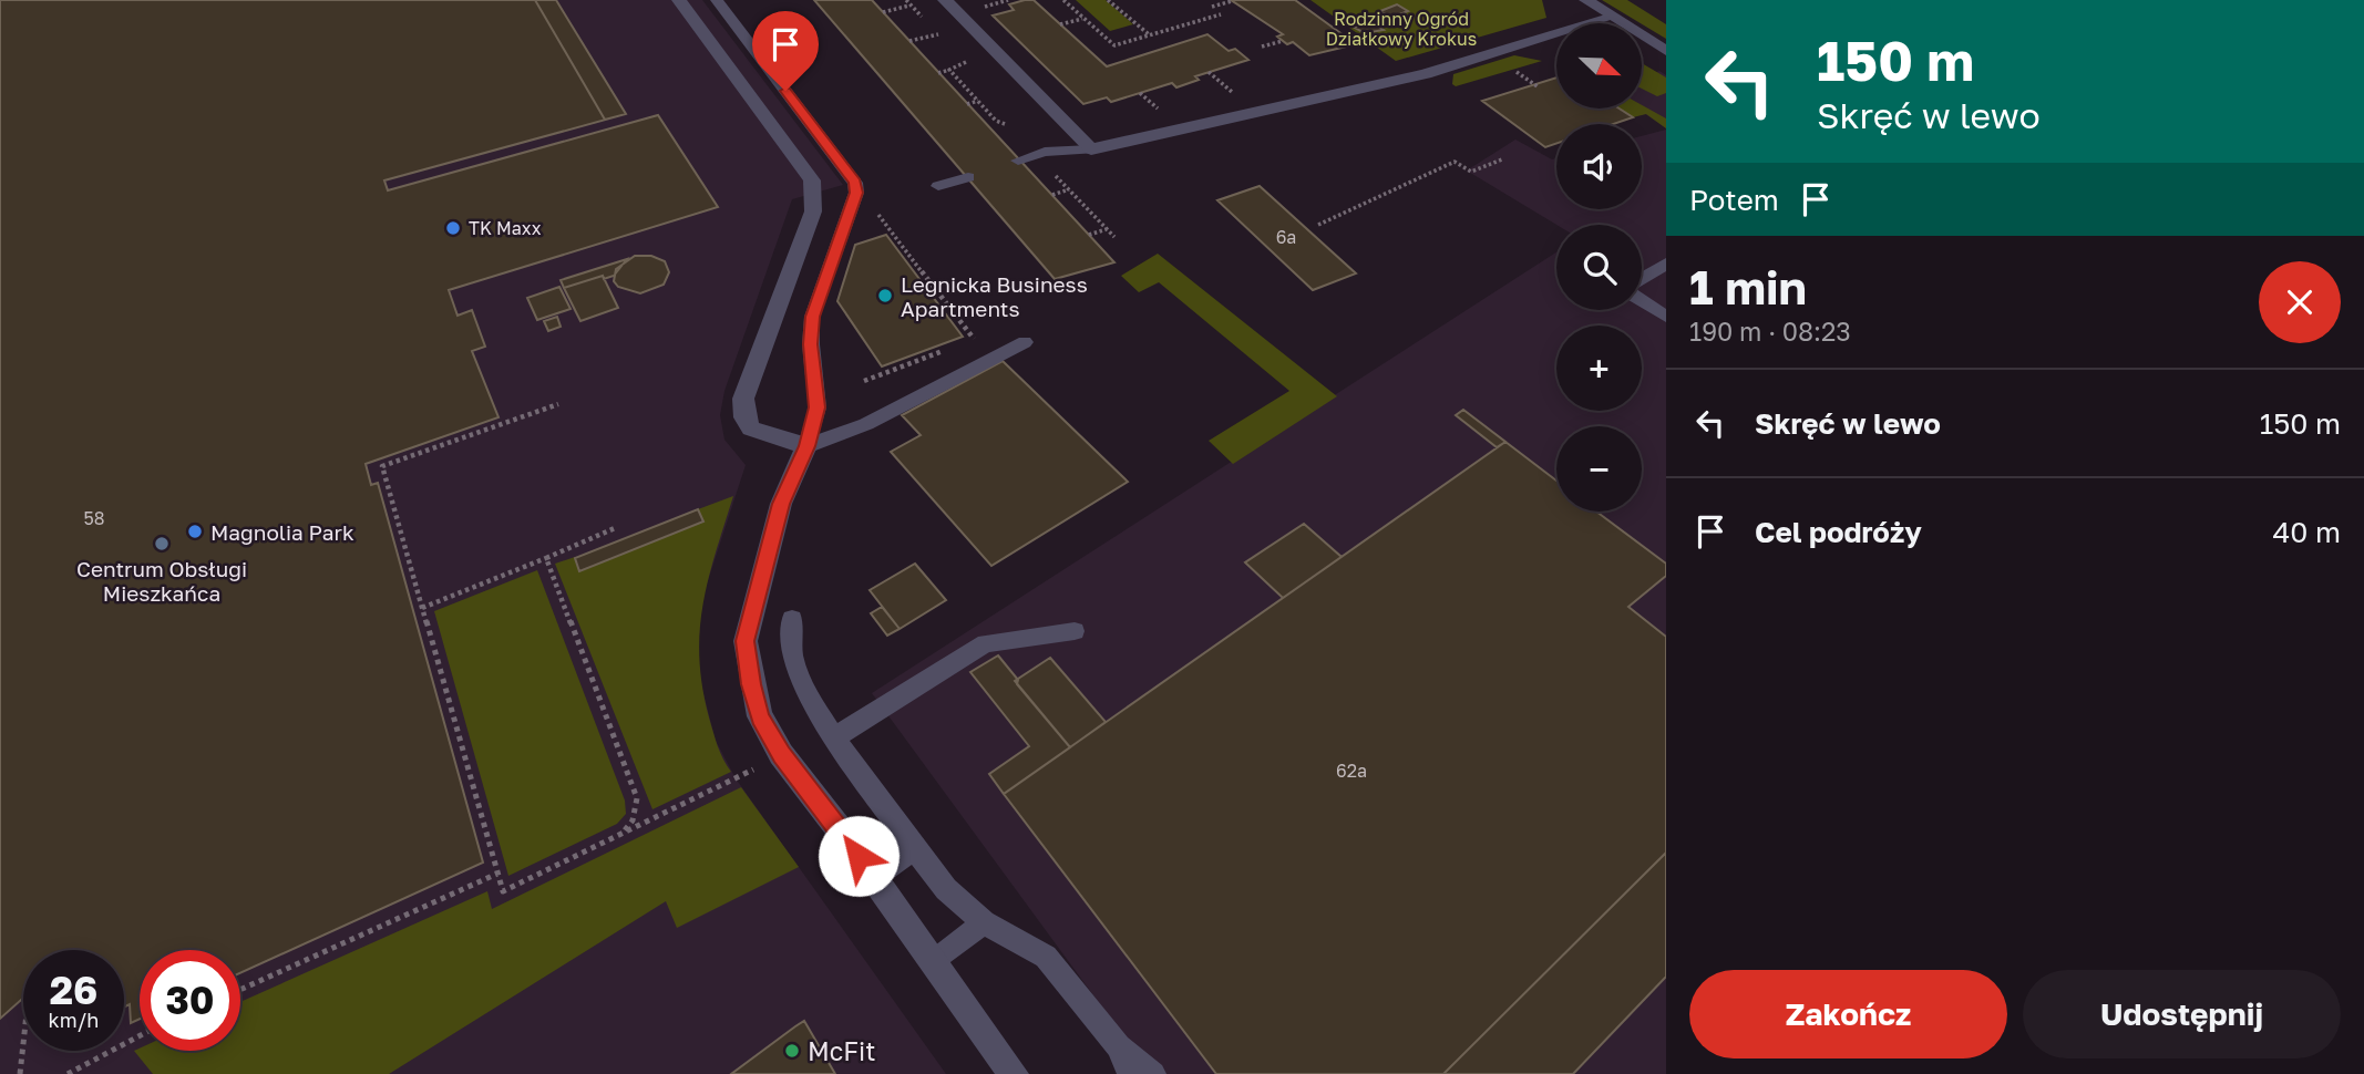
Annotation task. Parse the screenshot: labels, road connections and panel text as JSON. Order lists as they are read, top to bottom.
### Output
{
  "parks": ["Rodzinny Ogród Działkowy Krokus"],
  "places": [
    "TK Maxx",
    "Legnicka Business Apartments",
    "Magnolia Park",
    "Centrum Obsługi Mieszkańca",
    "McFit"
  ],
  "house_numbers": ["6a", "58", "62a"],
  "north": "bottom right",
  "page": {
    "turn": ["150 m", "Skręć w lewo"],
    "map_buttons": ["+", "−"],
    "then": "Potem",
    "heading": ["1 min", "190 m · 08:23"],
    "list": [
      {
        "name": "Skręć w lewo",
        "value": "150 m"
      },
      {
        "name": "Cel podróży",
        "value": "40 m"
      }
    ],
    "speed": "26 km/h",
    "limit": "30",
    "buttons": ["Zakończ", "Udostępnij"]
  }
}
